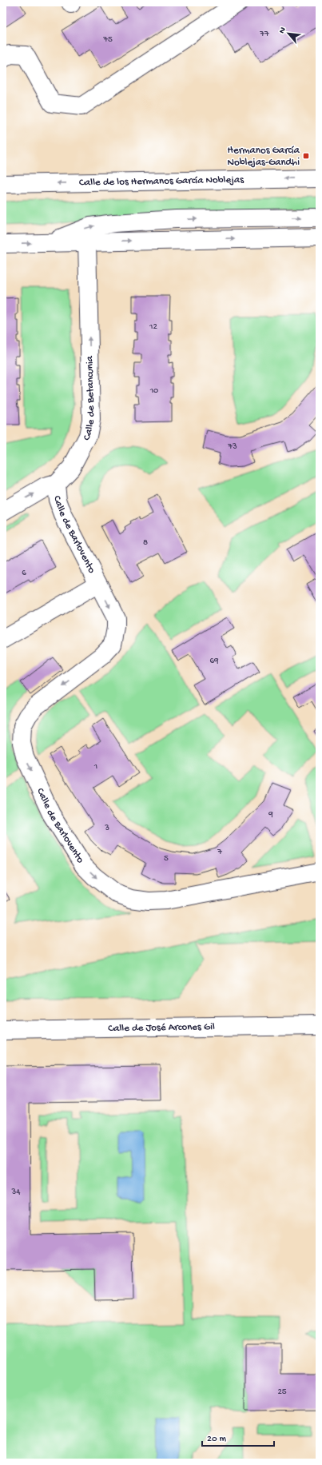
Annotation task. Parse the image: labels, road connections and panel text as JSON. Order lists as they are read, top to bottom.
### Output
{
  "streets": {
    "street": [
      "Calle de los Hermanos García Noblejas",
      "Calle de Betancunia",
      "Calle de Barlovento",
      "Calle de José Arcones Gil"
    ]
  },
  "crossings": [
    ["Calle de Betancunia", "Calle de Barlovento"]
  ],
  "one_way": ["Calle de Betancunia"],
  "places": {
    "transit": ["Hermanos García Noblejas-Gandhi"]
  },
  "house_numbers": [
    "77",
    "75",
    "12",
    "10",
    "73",
    "8",
    "6",
    "69",
    "1",
    "9",
    "3",
    "7",
    "5",
    "34",
    "25"
  ],
  "scale_bar": "20 m",
  "north": "top left"
}
